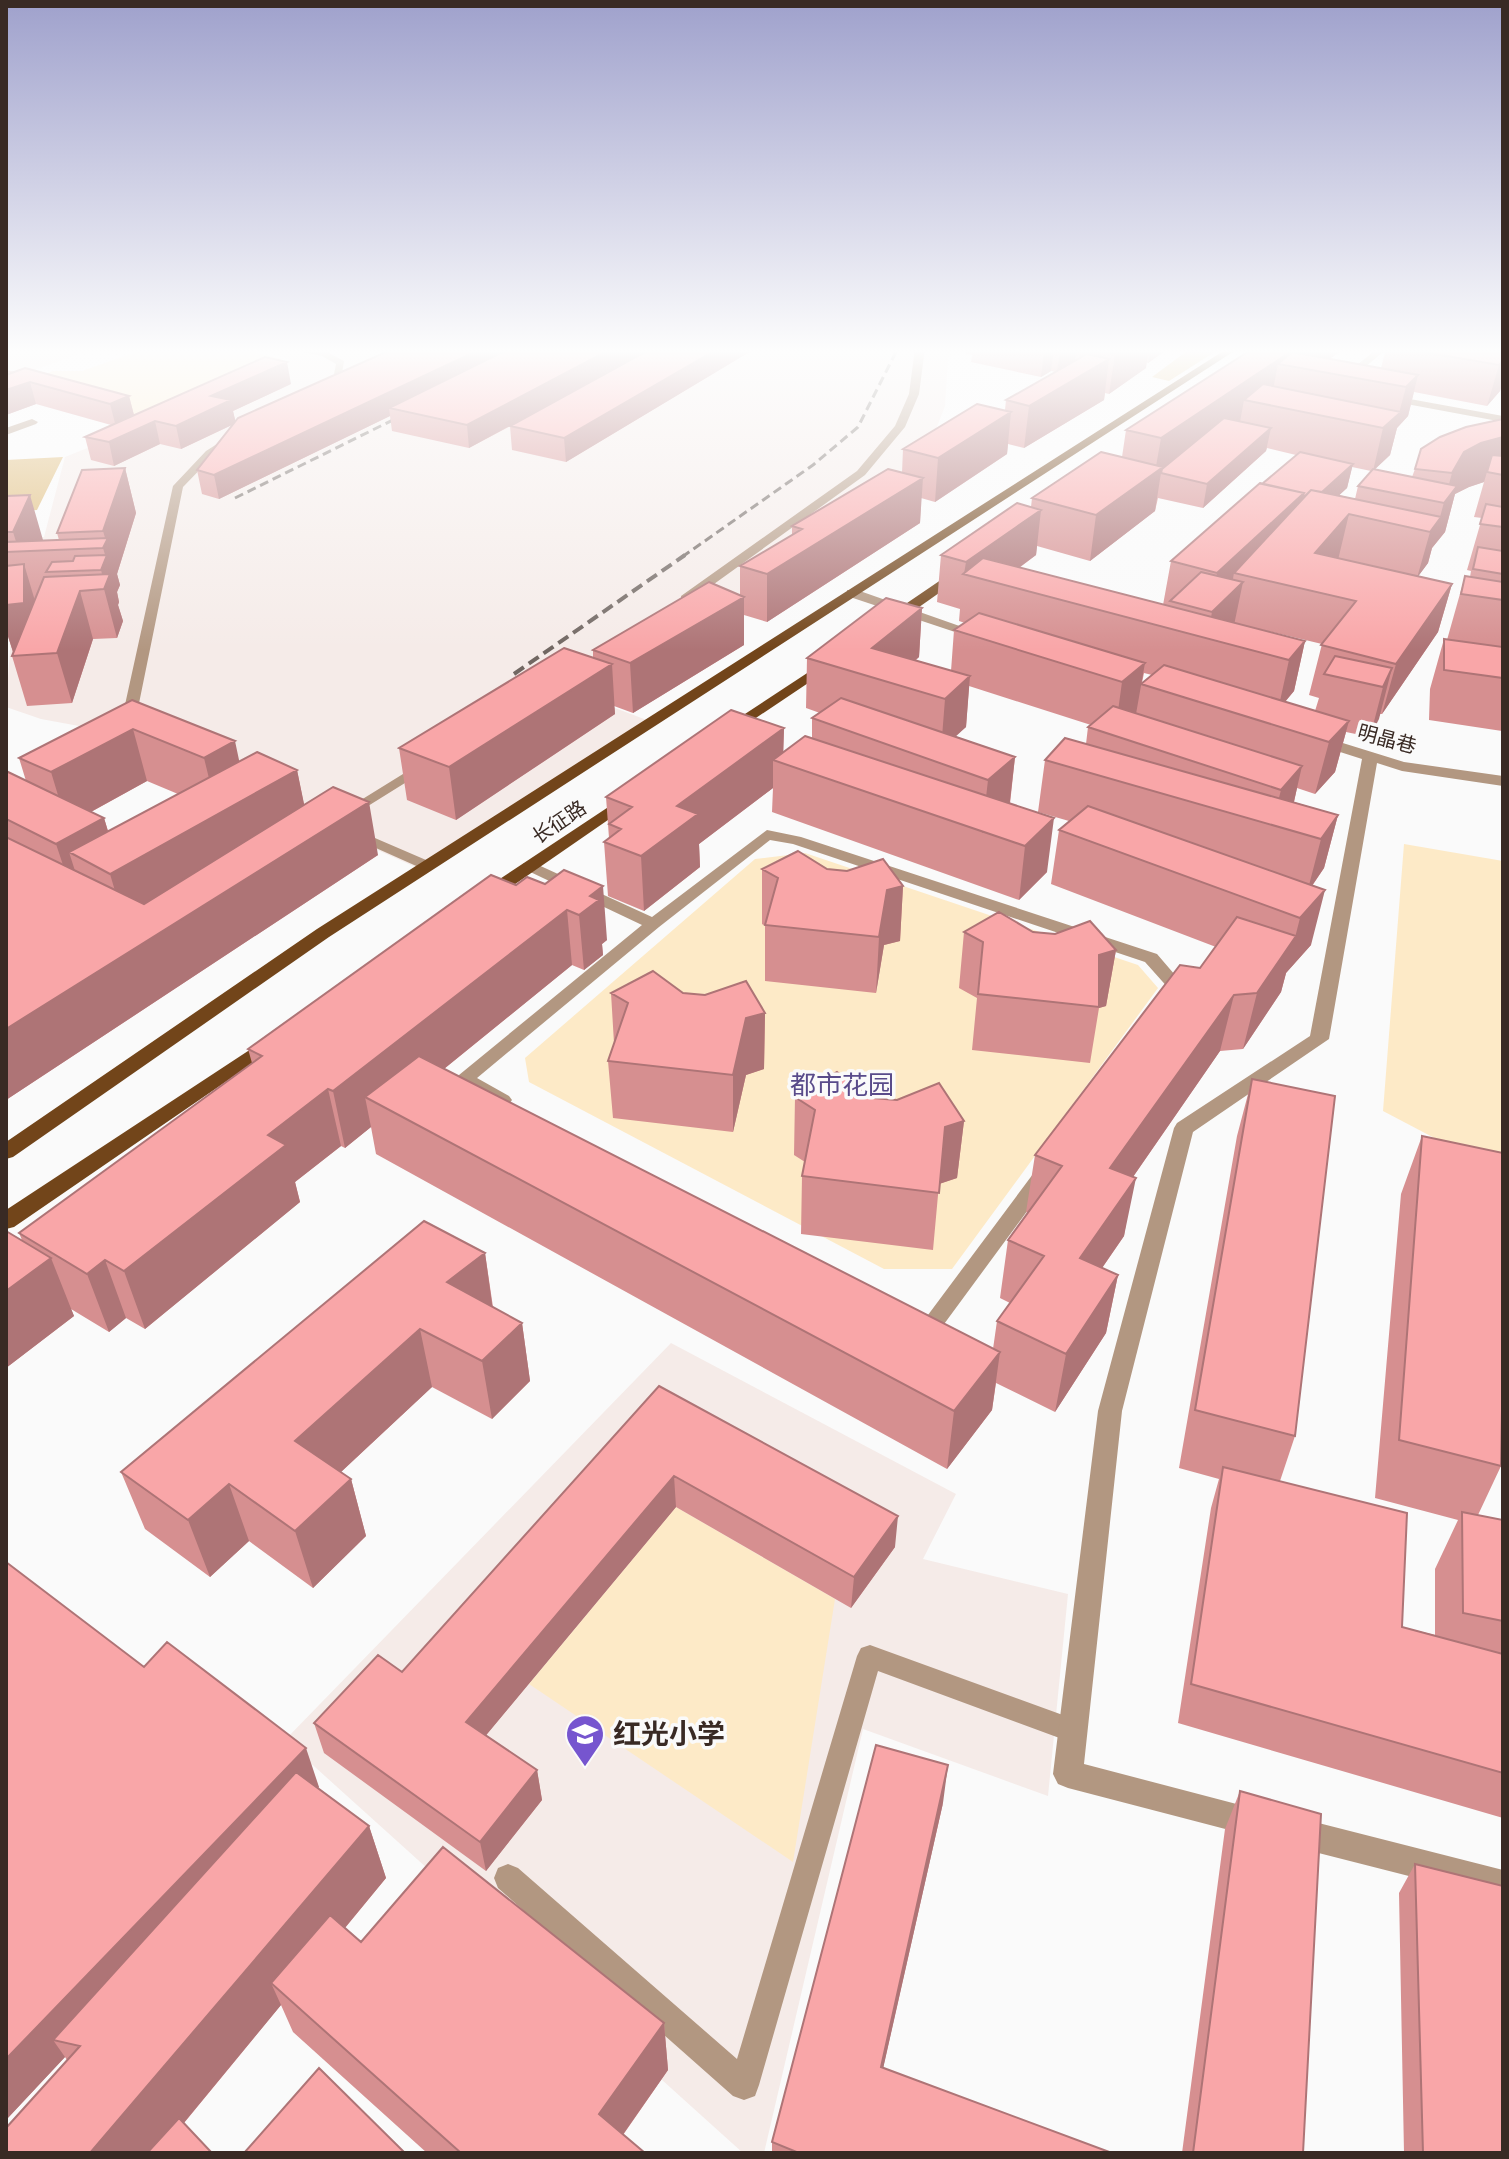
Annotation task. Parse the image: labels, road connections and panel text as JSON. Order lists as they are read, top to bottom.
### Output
{
  "streets": {
    "main road": ["长征路"],
    "street": ["明晶巷"]
  },
  "districts": ["都市花园"],
  "places": {
    "school or university": ["红光小学"]
  }
}
